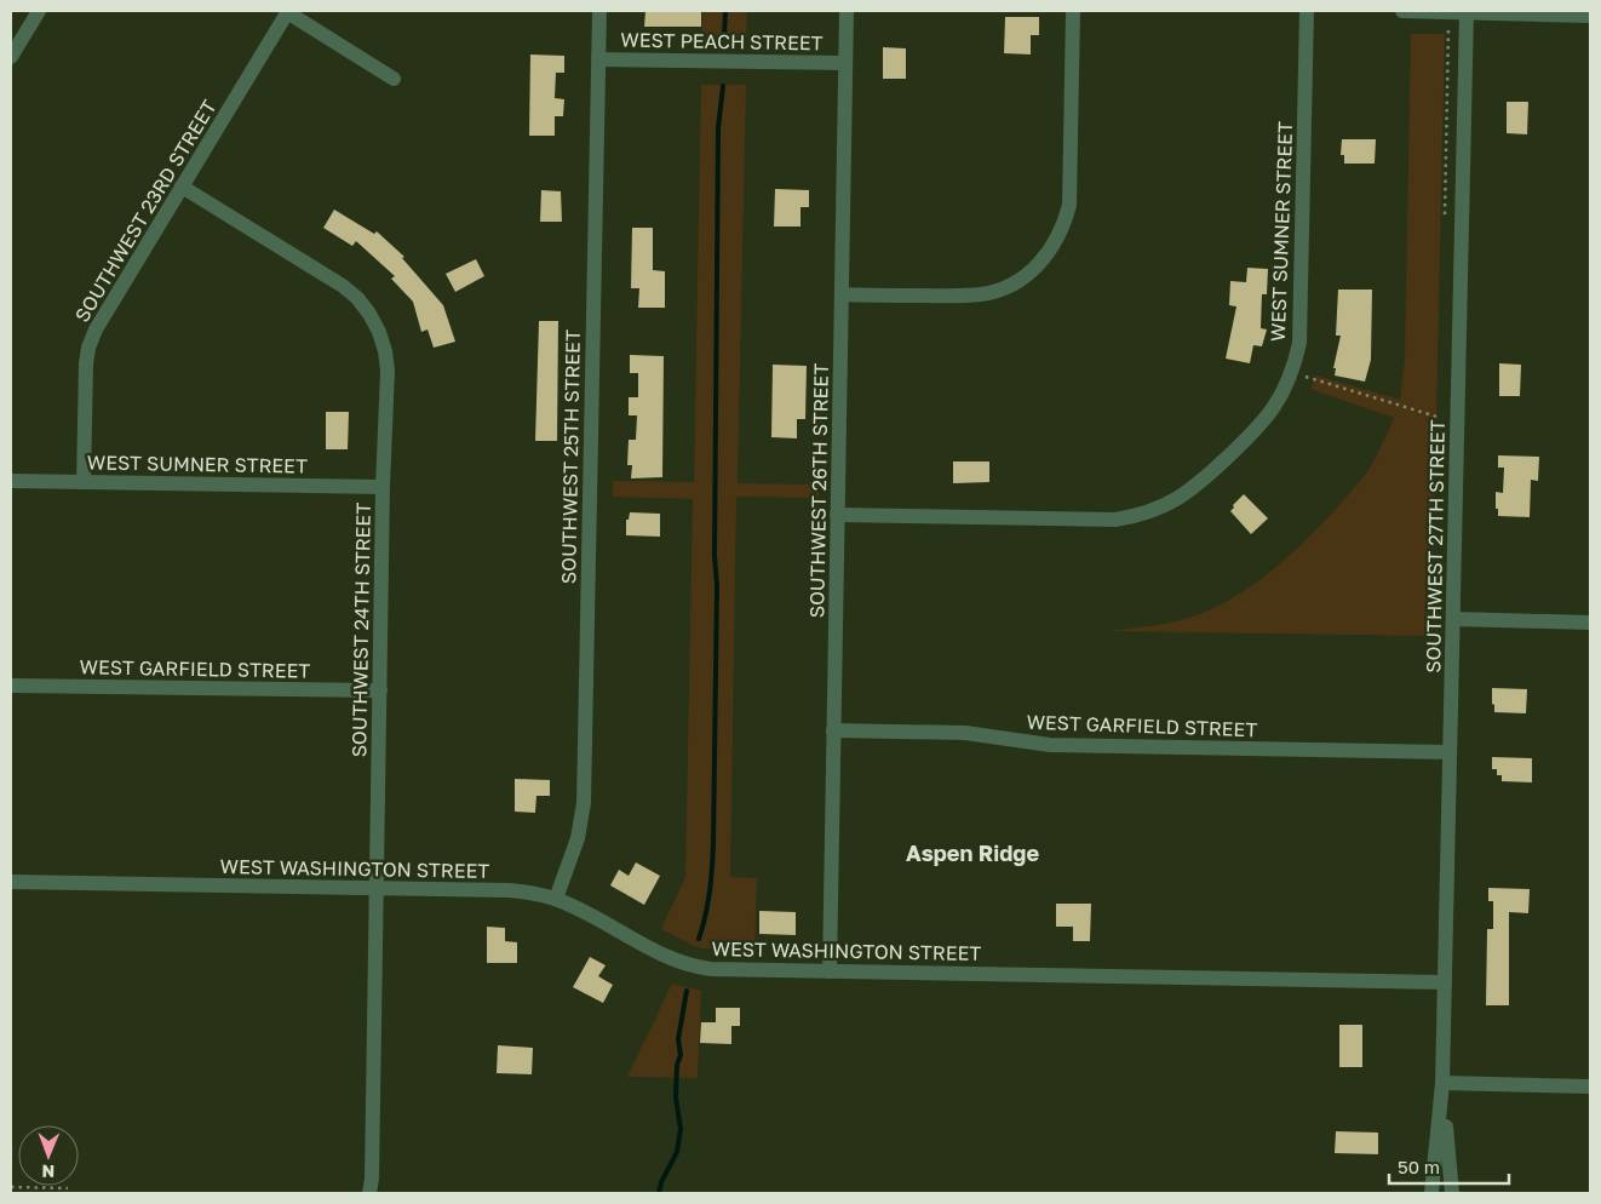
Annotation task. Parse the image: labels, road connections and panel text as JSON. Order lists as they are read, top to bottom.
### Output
{
  "streets": {
    "street": [
      "WEST PEACH STREET",
      "SOUTHWEST 23RD STREET",
      "WEST SUMNER STREET",
      "SOUTHWEST 25TH STREET",
      "SOUTHWEST 26TH STREET",
      "SOUTHWEST 27TH STREET",
      "SOUTHWEST 24TH STREET",
      "WEST GARFIELD STREET",
      "WEST WASHINGTON STREET"
    ]
  },
  "crossings": [
    ["WEST PEACH STREET", "SOUTHWEST 25TH STREET"],
    ["WEST PEACH STREET", "SOUTHWEST 26TH STREET"],
    ["SOUTHWEST 23RD STREET", "WEST SUMNER STREET"],
    ["SOUTHWEST 23RD STREET", "SOUTHWEST 24TH STREET"],
    ["WEST SUMNER STREET", "SOUTHWEST 26TH STREET"],
    ["WEST SUMNER STREET", "SOUTHWEST 24TH STREET"],
    ["SOUTHWEST 25TH STREET", "WEST WASHINGTON STREET"],
    ["SOUTHWEST 26TH STREET", "WEST GARFIELD STREET"],
    ["SOUTHWEST 26TH STREET", "WEST WASHINGTON STREET"],
    ["SOUTHWEST 27TH STREET", "WEST GARFIELD STREET"],
    ["SOUTHWEST 27TH STREET", "WEST WASHINGTON STREET"],
    ["SOUTHWEST 24TH STREET", "WEST GARFIELD STREET"],
    ["SOUTHWEST 24TH STREET", "WEST WASHINGTON STREET"]
  ],
  "districts": ["Aspen Ridge"],
  "scale_bar": "50 m",
  "north": "bottom"
}
